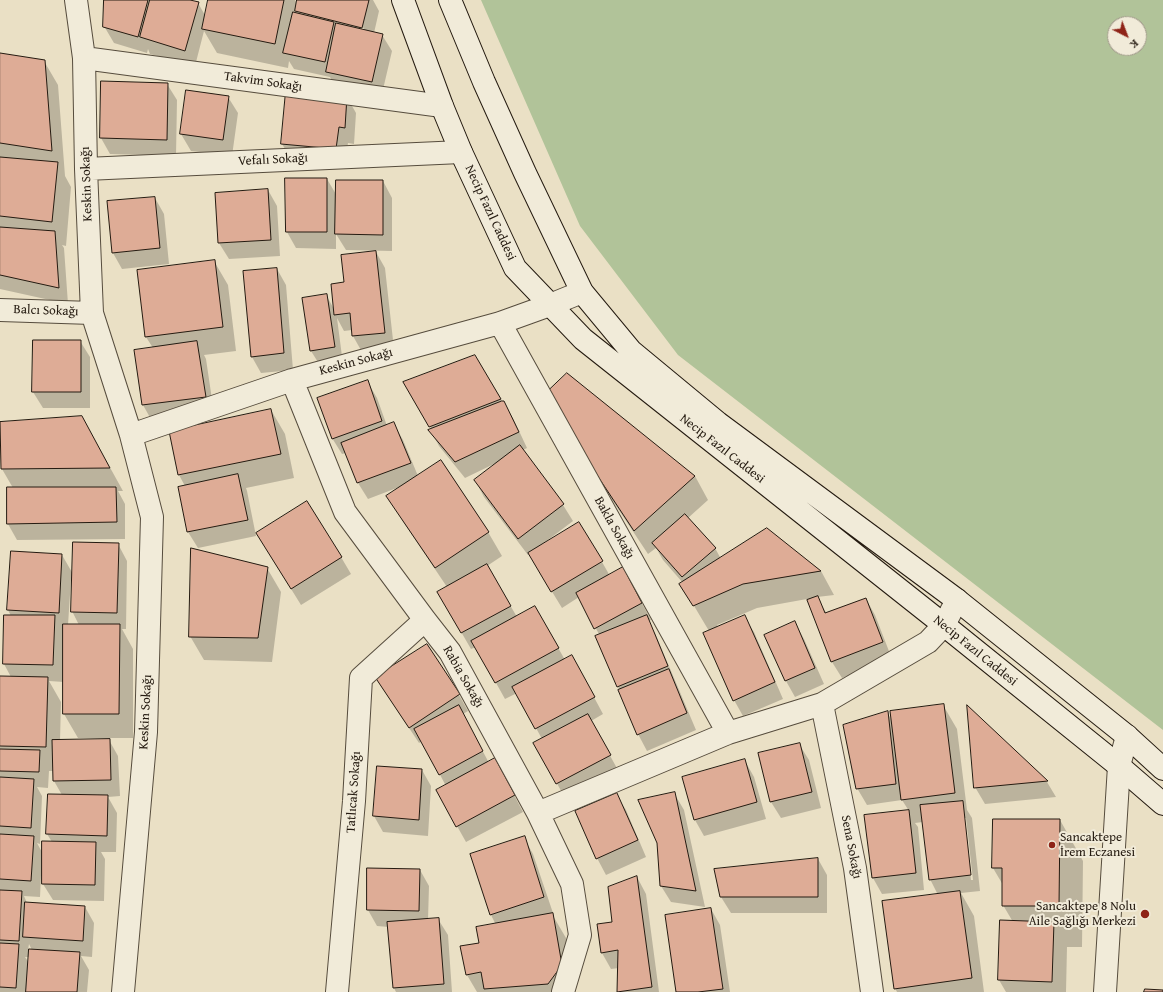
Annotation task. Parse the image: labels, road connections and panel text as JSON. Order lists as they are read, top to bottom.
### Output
{
  "streets": {
    "street": [
      "Takvim Sokağı",
      "Vefalı Sokağı",
      "Keskin Sokağı",
      "Necip Fazıl Caddesi",
      "Balcı Sokağı",
      "Bakla Sokağı",
      "Rabia Sokağı",
      "Tatlıcak Sokağı",
      "Sena Sokağı"
    ]
  },
  "crossings": [
    ["Takvim Sokağı", "Keskin Sokağı"],
    ["Takvim Sokağı", "Necip Fazıl Caddesi"],
    ["Vefalı Sokağı", "Keskin Sokağı"],
    ["Vefalı Sokağı", "Necip Fazıl Caddesi"],
    ["Keskin Sokağı", "Necip Fazıl Caddesi"],
    ["Keskin Sokağı", "Balcı Sokağı"],
    ["Keskin Sokağı", "Bakla Sokağı"],
    ["Keskin Sokağı", "Rabia Sokağı"],
    ["Rabia Sokağı", "Tatlıcak Sokağı"]
  ],
  "places": ["Sancaktepe İrem Eczanesi", "Sancaktepe 8 Nolu Aile Sağlığı Merkezi"],
  "north": "bottom right"
}
